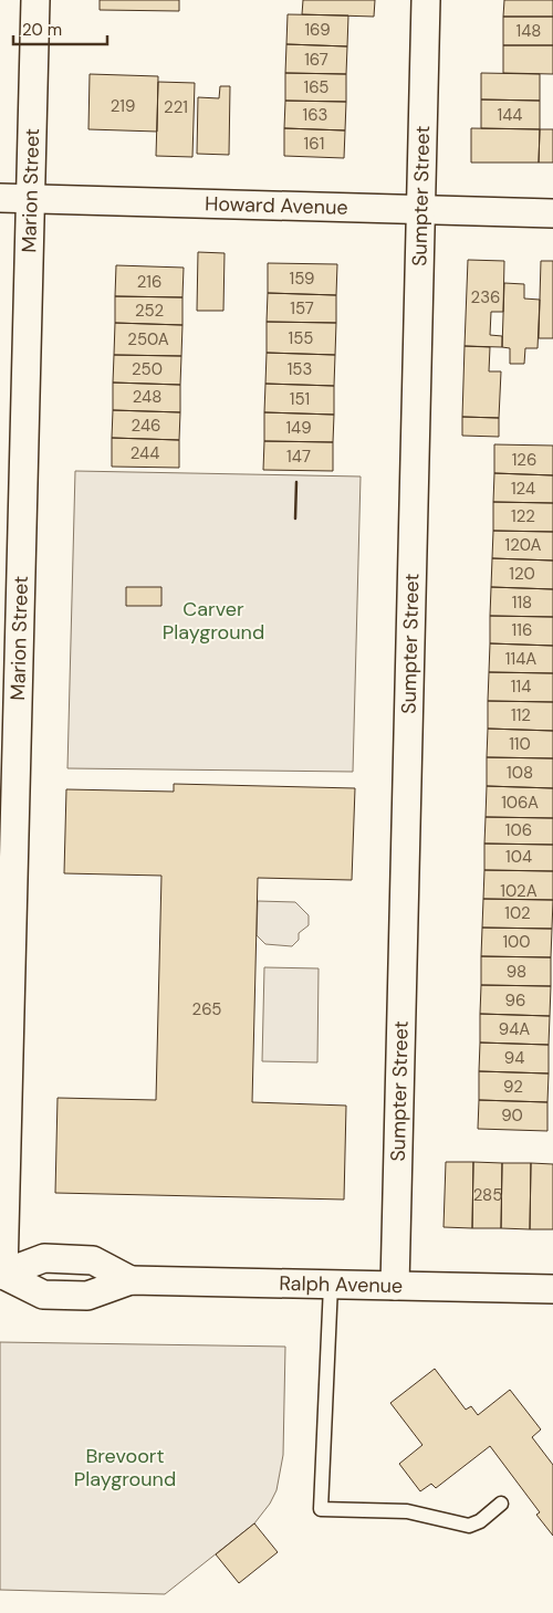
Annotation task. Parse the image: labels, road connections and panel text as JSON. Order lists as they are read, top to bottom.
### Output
{
  "streets": {
    "street": [
      "Marion Street",
      "Sumpter Street",
      "Howard Avenue",
      "Ralph Avenue"
    ]
  },
  "crossings": [
    ["Marion Street", "Howard Avenue"],
    ["Marion Street", "Ralph Avenue"],
    ["Sumpter Street", "Howard Avenue"],
    ["Sumpter Street", "Ralph Avenue"]
  ],
  "parks": ["Carver Playground", "Brevoort Playground"],
  "house_numbers": [
    "169",
    "148",
    "167",
    "165",
    "219",
    "221",
    "163",
    "144",
    "161",
    "159",
    "216",
    "236",
    "157",
    "252",
    "155",
    "250A",
    "250",
    "153",
    "248",
    "151",
    "246",
    "149",
    "244",
    "147",
    "126",
    "124",
    "122",
    "120A",
    "120",
    "118",
    "116",
    "114A",
    "114",
    "112",
    "110",
    "108",
    "106A",
    "106",
    "104",
    "102A",
    "102",
    "100",
    "98",
    "96",
    "265",
    "94A",
    "94",
    "92",
    "90",
    "285"
  ],
  "scale_bar": "20 m"
}
